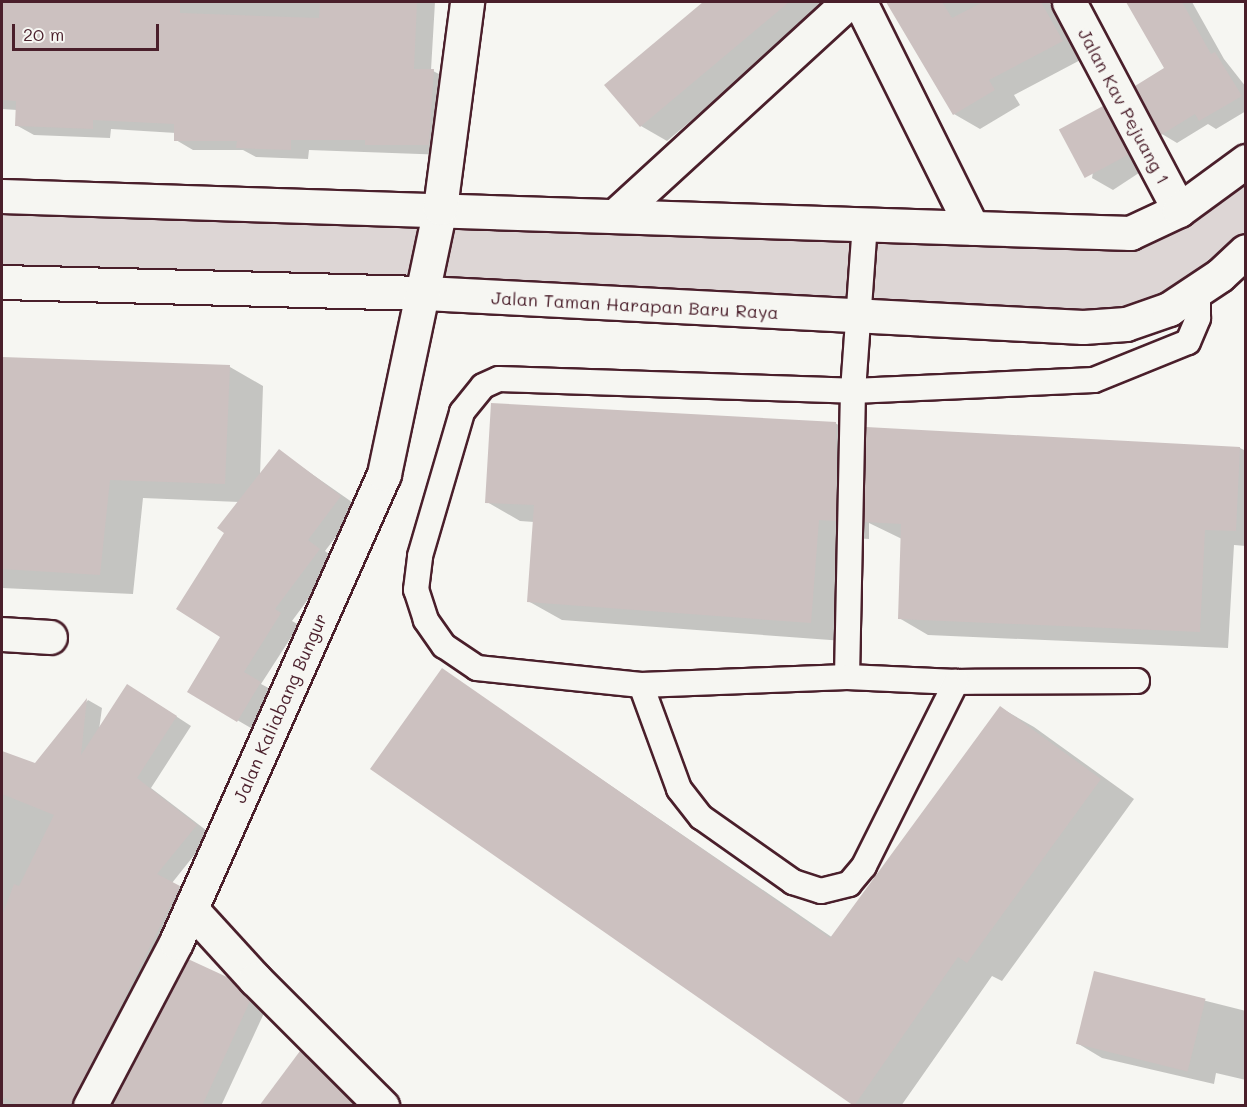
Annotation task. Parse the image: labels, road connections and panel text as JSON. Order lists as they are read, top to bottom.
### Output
{
  "streets": {
    "street": ["Jalan Kav Pejuang 1", "Jalan Taman Harapan Baru Raya", "Jalan Kaliabang Bungur"]
  },
  "crossings": [
    ["Jalan Taman Harapan Baru Raya", "Jalan Kaliabang Bungur"]
  ],
  "scale_bar": "20 m"
}
